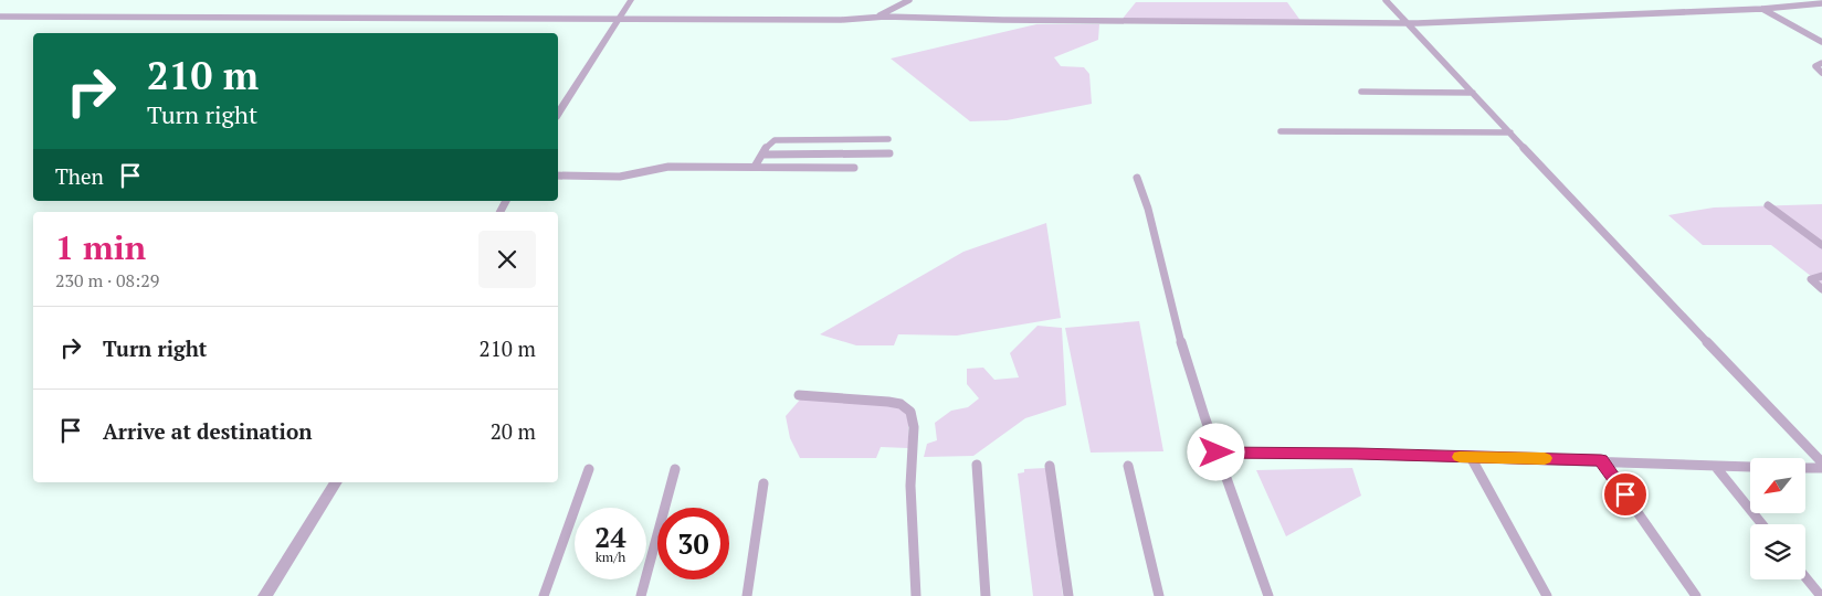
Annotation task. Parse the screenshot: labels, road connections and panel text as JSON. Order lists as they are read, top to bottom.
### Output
{
  "north": "bottom left",
  "page": {
    "turn": ["210 m", "Turn right"],
    "then": "Then",
    "heading": ["1 min", "230 m · 08:29"],
    "list": [
      {
        "name": "Turn right",
        "value": "210 m"
      },
      {
        "name": "Arrive at destination",
        "value": "20 m"
      }
    ],
    "speed": "24 km/h",
    "limit": "30"
  }
}
